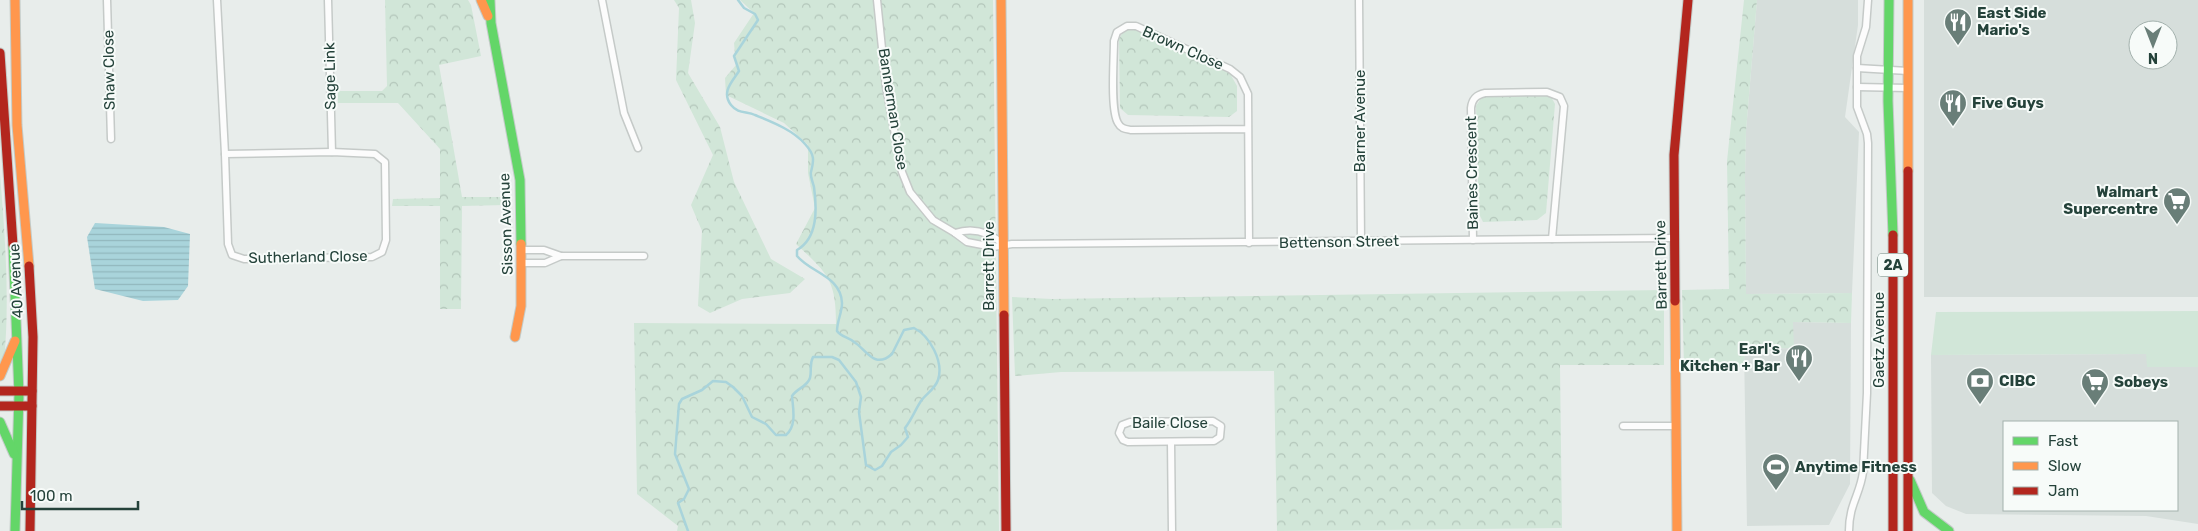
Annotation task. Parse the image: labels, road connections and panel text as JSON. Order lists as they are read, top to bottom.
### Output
{
  "streets": {
    "main road": [
      "Sisson Avenue",
      "Barrett Drive",
      "2A",
      "40 Avenue",
      "Gaetz Avenue"
    ],
    "street": [
      "Brown Close",
      "Shaw Close",
      "Sage Link",
      "Bannerman Close",
      "Barner Avenue",
      "Baines Crescent",
      "Bettenson Street",
      "Sutherland Close",
      "Baile Close"
    ]
  },
  "crossings": [
    ["Brown Close", "Bettenson Street"],
    ["Sage Link", "Sutherland Close"],
    ["Barner Avenue", "Bettenson Street"],
    ["Baines Crescent", "Bettenson Street"],
    ["Bettenson Street", "Barrett Drive"]
  ],
  "places": {
    "restaurant": ["East Side Mario's", "Five Guys", "Earl's Kitchen + Bar"],
    "supermarket": ["Walmart Supercentre", "Sobeys"],
    "bank": ["CIBC"],
    "sports": ["Anytime Fitness"]
  },
  "legend": ["Fast", "Slow", "Jam"],
  "scale_bar": "100 m",
  "north": "bottom"
}
